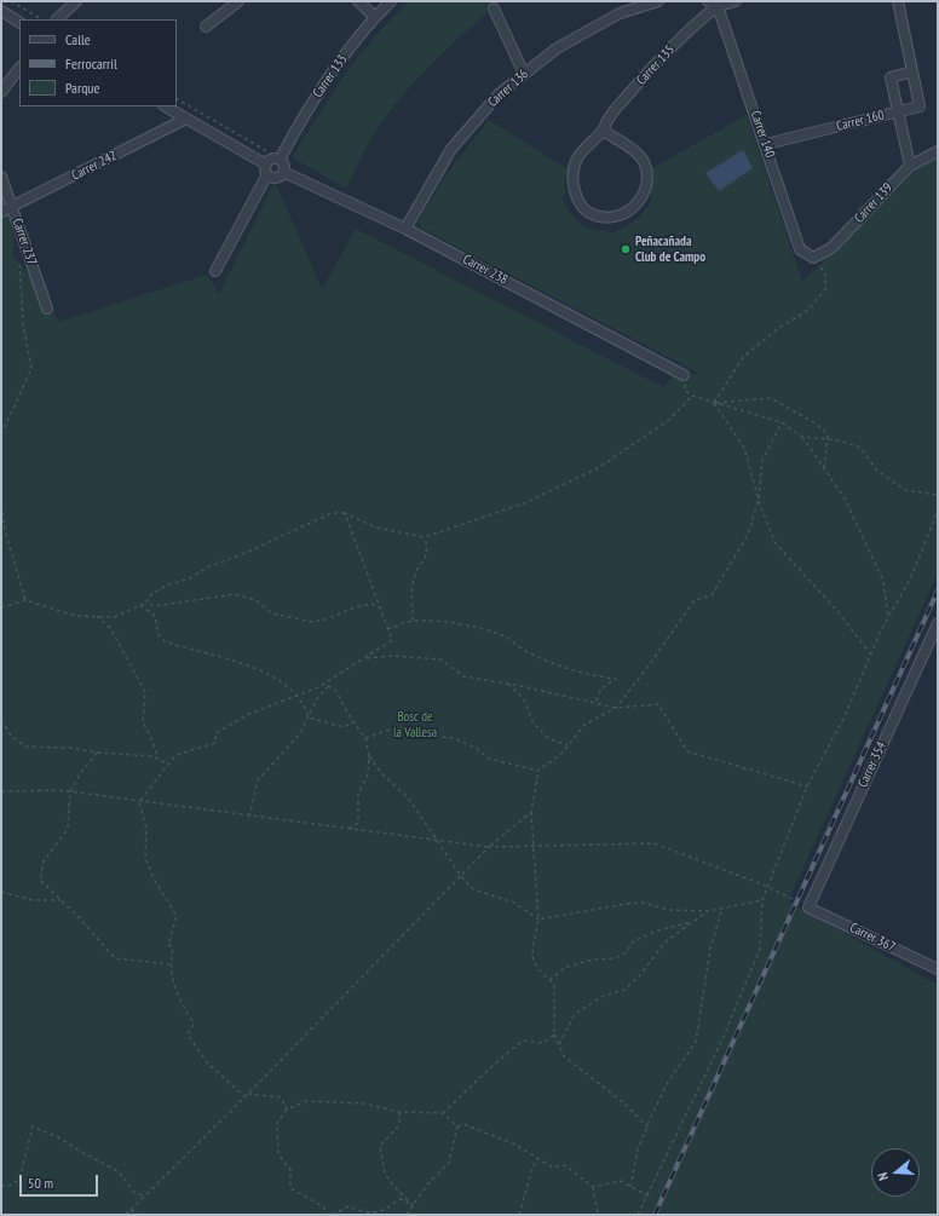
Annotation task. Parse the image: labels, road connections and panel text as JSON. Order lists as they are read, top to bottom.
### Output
{
  "streets": {
    "street": [
      "Carrer 135",
      "Carrer 133",
      "Carrer 136",
      "Carrer 160",
      "Carrer 140",
      "Carrer 242",
      "Carrer 139",
      "Carrer 237",
      "Carrer 238",
      "Carrer 354",
      "Carrer 367"
    ]
  },
  "crossings": [
    ["Carrer 135", "Carrer 140"],
    ["Carrer 133", "Carrer 238"],
    ["Carrer 136", "Carrer 238"],
    ["Carrer 160", "Carrer 140"],
    ["Carrer 140", "Carrer 139"],
    ["Carrer 242", "Carrer 237"],
    ["Carrer 354", "Carrer 367"]
  ],
  "parks": ["Bosc de la Vallesa"],
  "places": ["Peñacañada Club de Campo"],
  "legend": ["Calle", "Ferrocarril", "Parque"],
  "scale_bar": "50 m",
  "north": "left"
}
